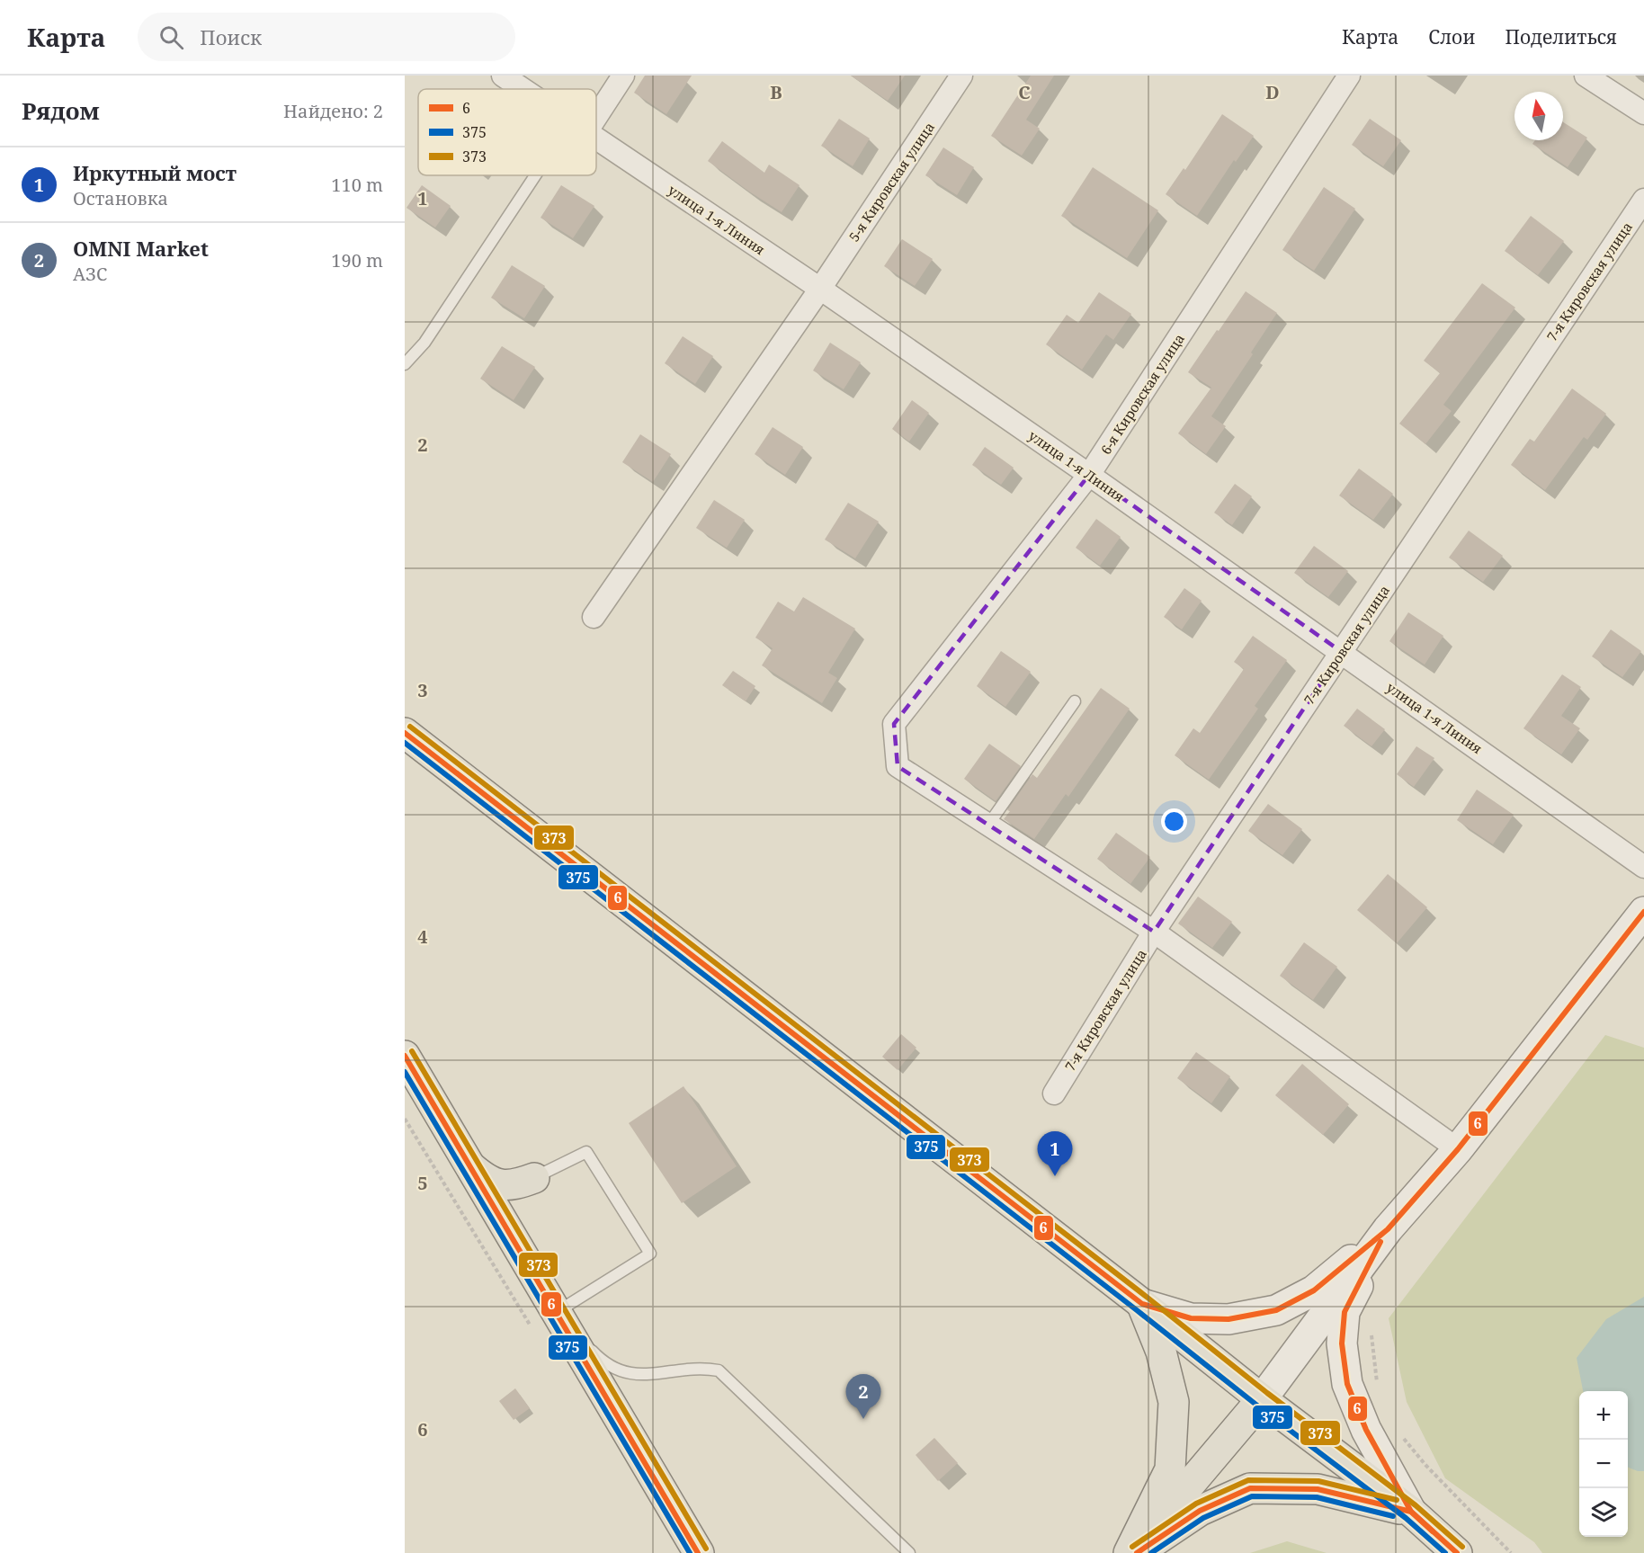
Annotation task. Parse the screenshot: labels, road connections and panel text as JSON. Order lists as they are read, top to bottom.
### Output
{
  "streets": {
    "street": [
      "5-я Кировская улица",
      "улица 1-я Линия",
      "7-я Кировская улица",
      "6-я Кировская улица"
    ]
  },
  "crossings": [
    ["5-я Кировская улица", "улица 1-я Линия"],
    ["улица 1-я Линия", "7-я Кировская улица"],
    ["улица 1-я Линия", "6-я Кировская улица"]
  ],
  "lines": ["transit line 373", "transit line 6", "transit line 375"],
  "legend": ["6", "375", "373"],
  "north": "top",
  "page": {
    "header": "Карта",
    "search": "Поиск",
    "nav": ["Карта", "Слои", "Поделиться"],
    "heading": ["Рядом", "Найдено: 2"],
    "list": [
      {
        "mark": "1",
        "name": "Иркутный мост",
        "note": "Остановка",
        "value": "110 m"
      },
      {
        "mark": "2",
        "name": "OMNI Market",
        "note": "АЗС",
        "value": "190 m"
      }
    ],
    "pins": ["1", "2"],
    "map_buttons": ["+", "−"]
  },
  "grid": {
    "columns": ["B", "C", "D"],
    "rows": [
      "1",
      "2",
      "3",
      "4",
      "5",
      "6"
    ]
  }
}
